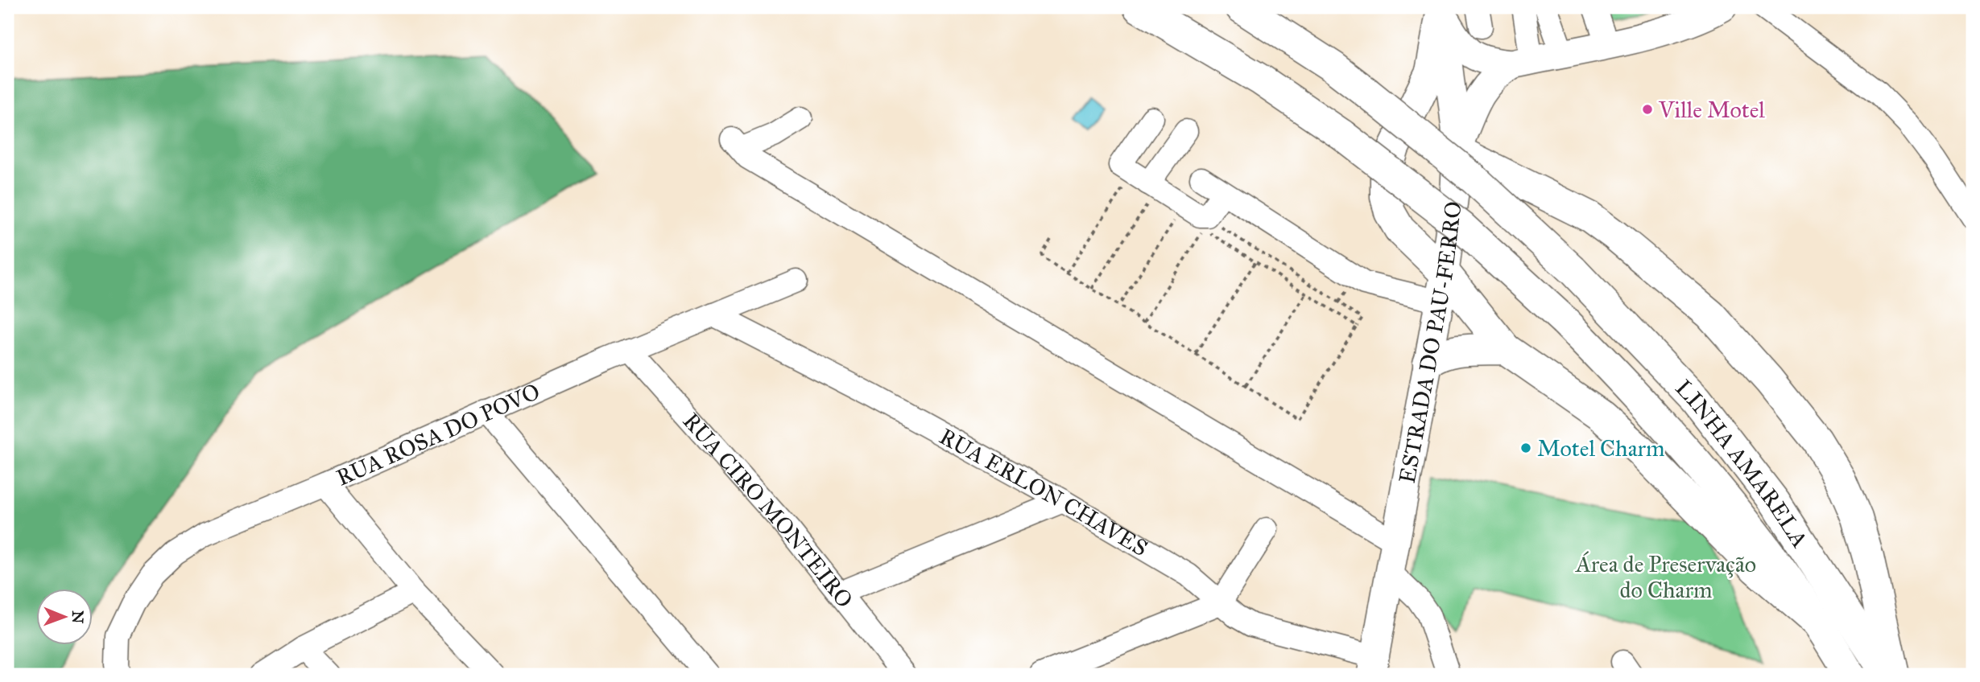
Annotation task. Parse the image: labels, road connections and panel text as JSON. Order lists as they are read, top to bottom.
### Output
{
  "streets": {
    "highway": ["LINHA AMARELA"],
    "main road": ["ESTRADA DO PAU-FERRO"],
    "street": ["RUA ROSA DO POVO", "RUA ERLON CHAVES", "RUA CIRO MONTEIRO"]
  },
  "crossings": [
    ["ESTRADA DO PAU-FERRO", "RUA ERLON CHAVES"],
    ["RUA ROSA DO POVO", "RUA ERLON CHAVES"],
    ["RUA ROSA DO POVO", "RUA CIRO MONTEIRO"]
  ],
  "parks": ["Área de Preservação do Charm"],
  "places": ["Ville Motel", "Motel Charm"],
  "north": "right"
}
